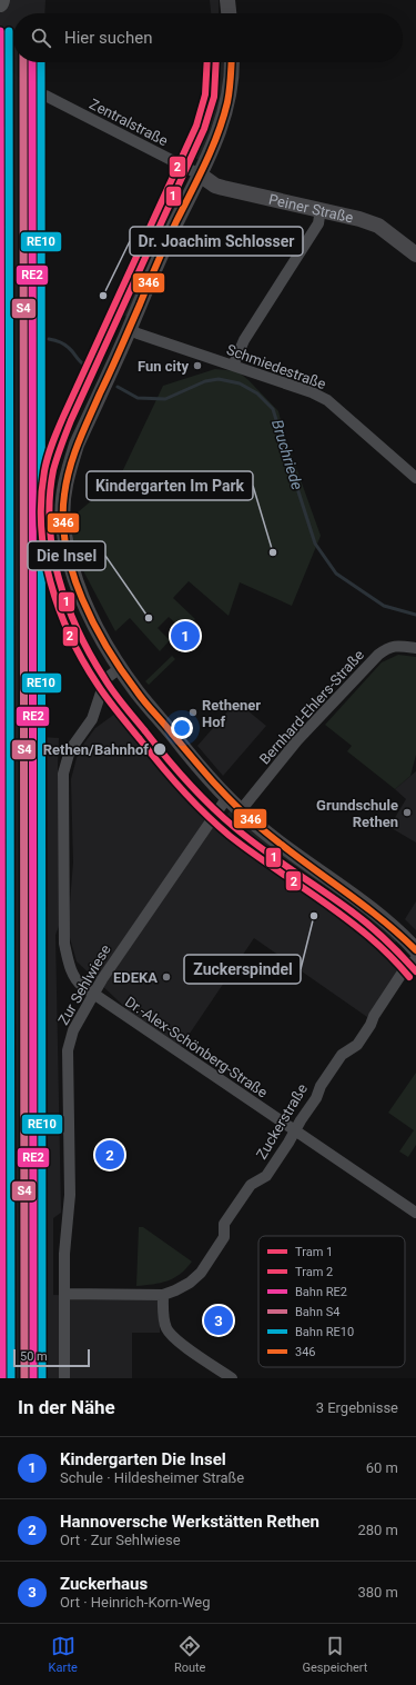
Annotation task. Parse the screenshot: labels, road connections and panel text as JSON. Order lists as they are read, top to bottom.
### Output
{
  "streets": {
    "street": [
      "Zentralstraße",
      "Peiner Straße",
      "Schmiedestraße",
      "Bernhard-Ehlers-Straße",
      "Zur Sehlwiese",
      "Dr.-Alex-Schönberg-Straße",
      "Zuckerstraße"
    ]
  },
  "crossings": [
    ["Zentralstraße", "Peiner Straße"],
    ["Zur Sehlwiese", "Dr.-Alex-Schönberg-Straße"],
    ["Zur Sehlwiese", "Zuckerstraße"],
    ["Dr.-Alex-Schönberg-Straße", "Zuckerstraße"]
  ],
  "water": ["Bruchriede"],
  "places": [
    "Dr. Joachim Schlosser",
    "Fun city",
    "Kindergarten Im Park",
    "Die Insel",
    "Rethener Hof",
    "Rethen/Bahnhof",
    "Grundschule Rethen",
    "Zuckerspindel",
    "EDEKA"
  ],
  "lines": [
    "rail line RE2",
    "rail line RE10",
    "tram line 1",
    "tram line 2",
    "rail line S4",
    "transit line 346"
  ],
  "legend": [
    "Tram 1",
    "Tram 2",
    "Bahn RE2",
    "Bahn S4",
    "Bahn RE10",
    "346"
  ],
  "scale_bar": "50 m",
  "page": {
    "search": "Hier suchen",
    "pins": ["1", "2", "3"],
    "scale": "50 m",
    "heading": ["In der Nähe", "3 Ergebnisse"],
    "list": [
      {
        "mark": "1",
        "name": "Kindergarten Die Insel",
        "note": "Schule · Hildesheimer Straße",
        "value": "60 m"
      },
      {
        "mark": "2",
        "name": "Hannoversche Werkstätten Rethen",
        "note": "Ort · Zur Sehlwiese",
        "value": "280 m"
      },
      {
        "mark": "3",
        "name": "Zuckerhaus",
        "note": "Ort · Heinrich-Korn-Weg",
        "value": "380 m"
      }
    ],
    "nav": ["Karte", "Route", "Gespeichert"]
  }
}
